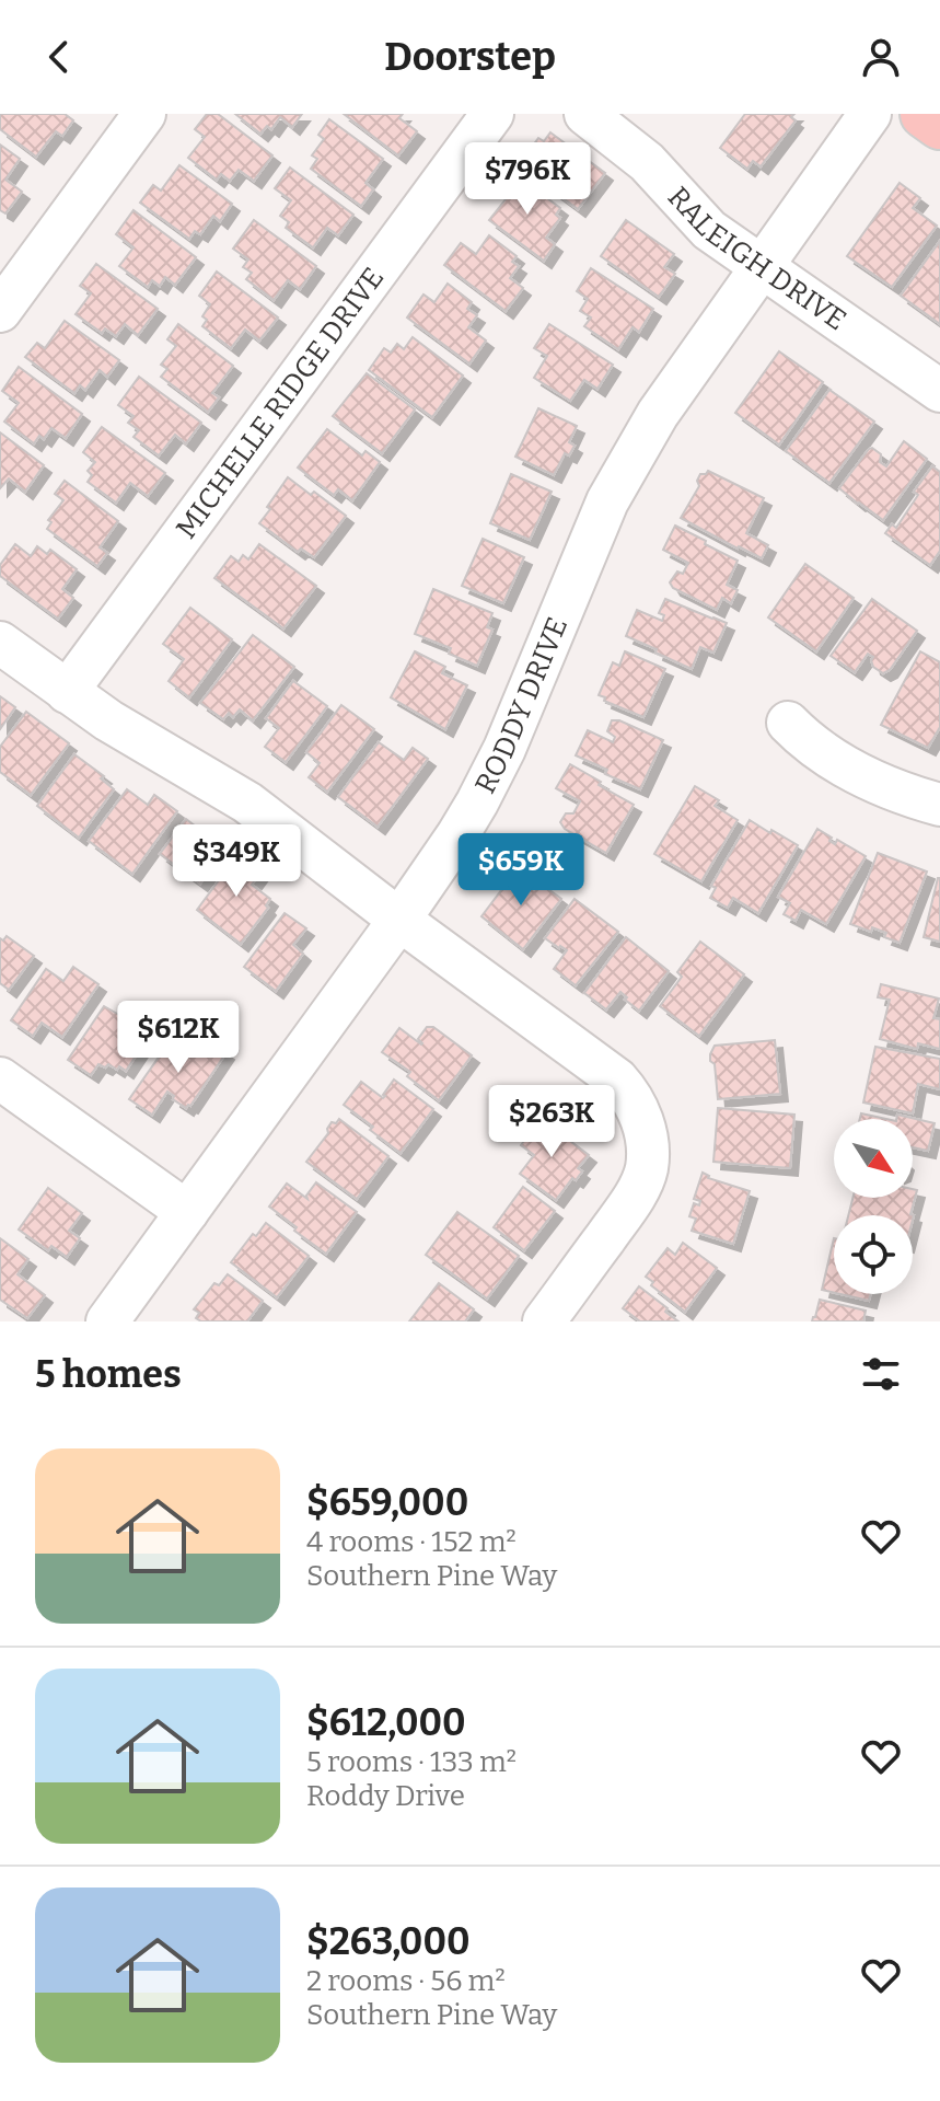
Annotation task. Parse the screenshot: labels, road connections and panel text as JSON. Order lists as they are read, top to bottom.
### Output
{
  "streets": {
    "street": ["RALEIGH DRIVE", "MICHELLE RIDGE DRIVE", "RODDY DRIVE"]
  },
  "crossings": [
    ["RALEIGH DRIVE", "RODDY DRIVE"]
  ],
  "north": "bottom right",
  "page": {
    "header": "Doorstep",
    "price": [
      "$796K",
      "$349K",
      "$659K",
      "$612K",
      "$263K"
    ],
    "heading": "5 homes",
    "list": [
      {
        "name": "$659,000",
        "note": "4 rooms · 152 m² · Southern Pine Way"
      },
      {
        "name": "$612,000",
        "note": "5 rooms · 133 m² · Roddy Drive"
      },
      {
        "name": "$263,000",
        "note": "2 rooms · 56 m² · Southern Pine Way"
      }
    ]
  }
}
